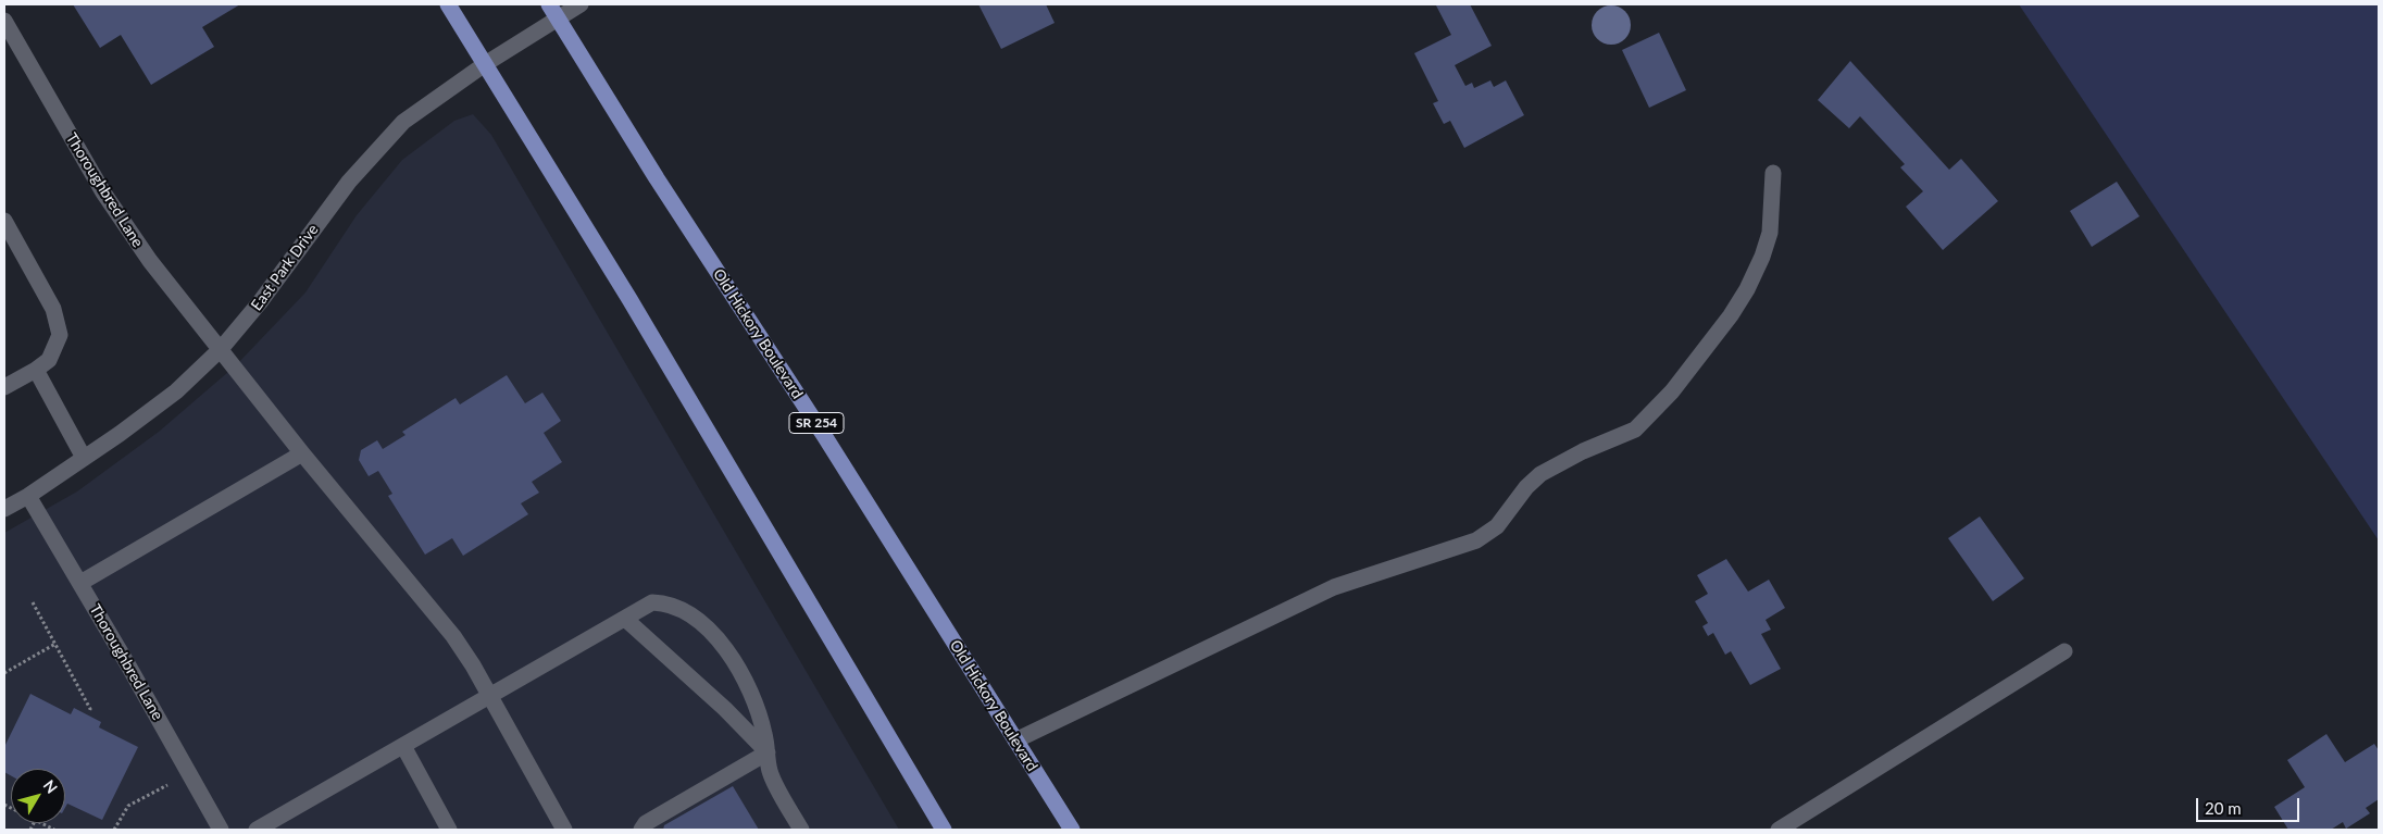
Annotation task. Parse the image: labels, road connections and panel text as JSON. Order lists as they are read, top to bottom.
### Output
{
  "streets": {
    "main road": ["Old Hickory Boulevard", "SR 254"],
    "street": ["Thoroughbred Lane", "East Park Drive"]
  },
  "crossings": [
    ["Thoroughbred Lane", "East Park Drive"],
    ["East Park Drive", "Old Hickory Boulevard"]
  ],
  "scale_bar": "20 m",
  "north": "top right"
}
